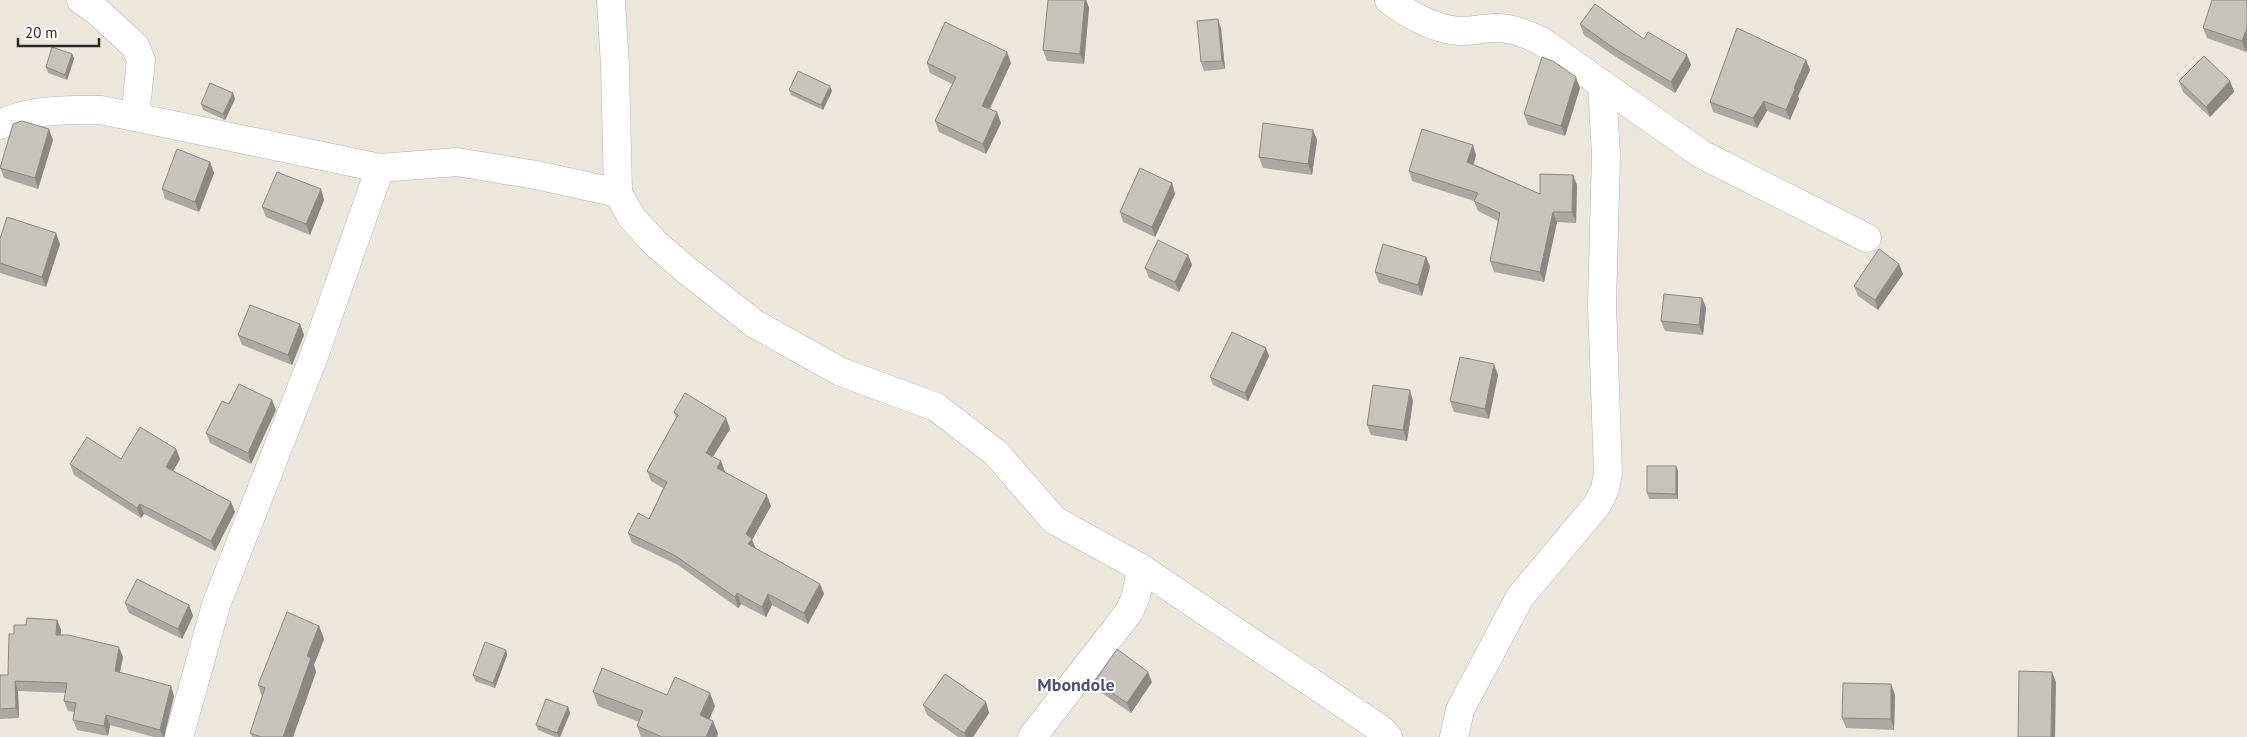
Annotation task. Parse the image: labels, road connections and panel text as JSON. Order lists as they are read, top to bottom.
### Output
{
  "districts": ["Mbondole"],
  "scale_bar": "20 m"
}
